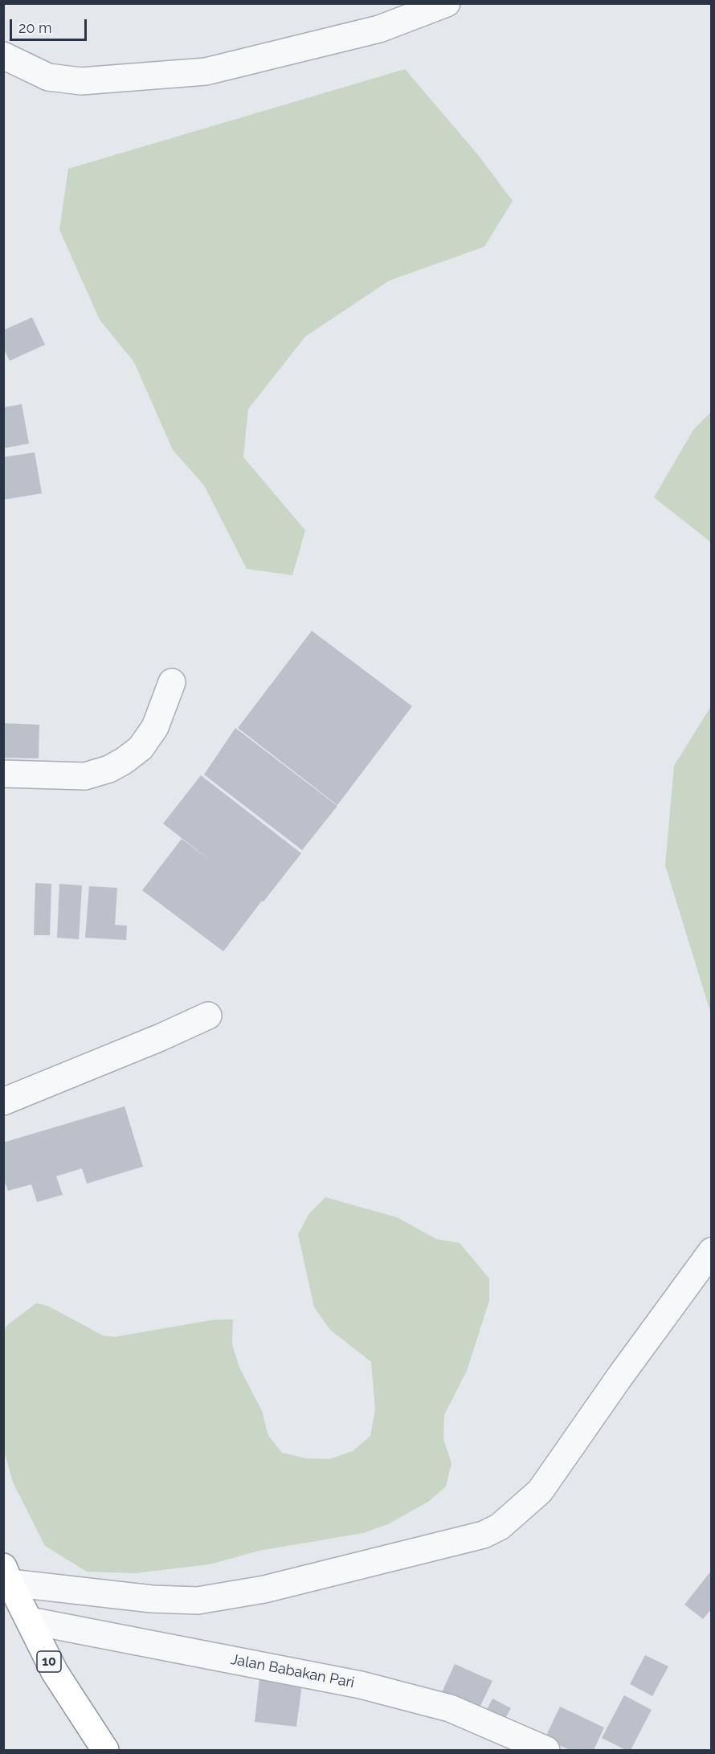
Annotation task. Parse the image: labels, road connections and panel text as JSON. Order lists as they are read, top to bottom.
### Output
{
  "streets": {
    "highway": ["10"],
    "street": ["Jalan Babakan Pari"]
  },
  "crossings": [
    ["10", "Jalan Babakan Pari"]
  ],
  "scale_bar": "20 m"
}
